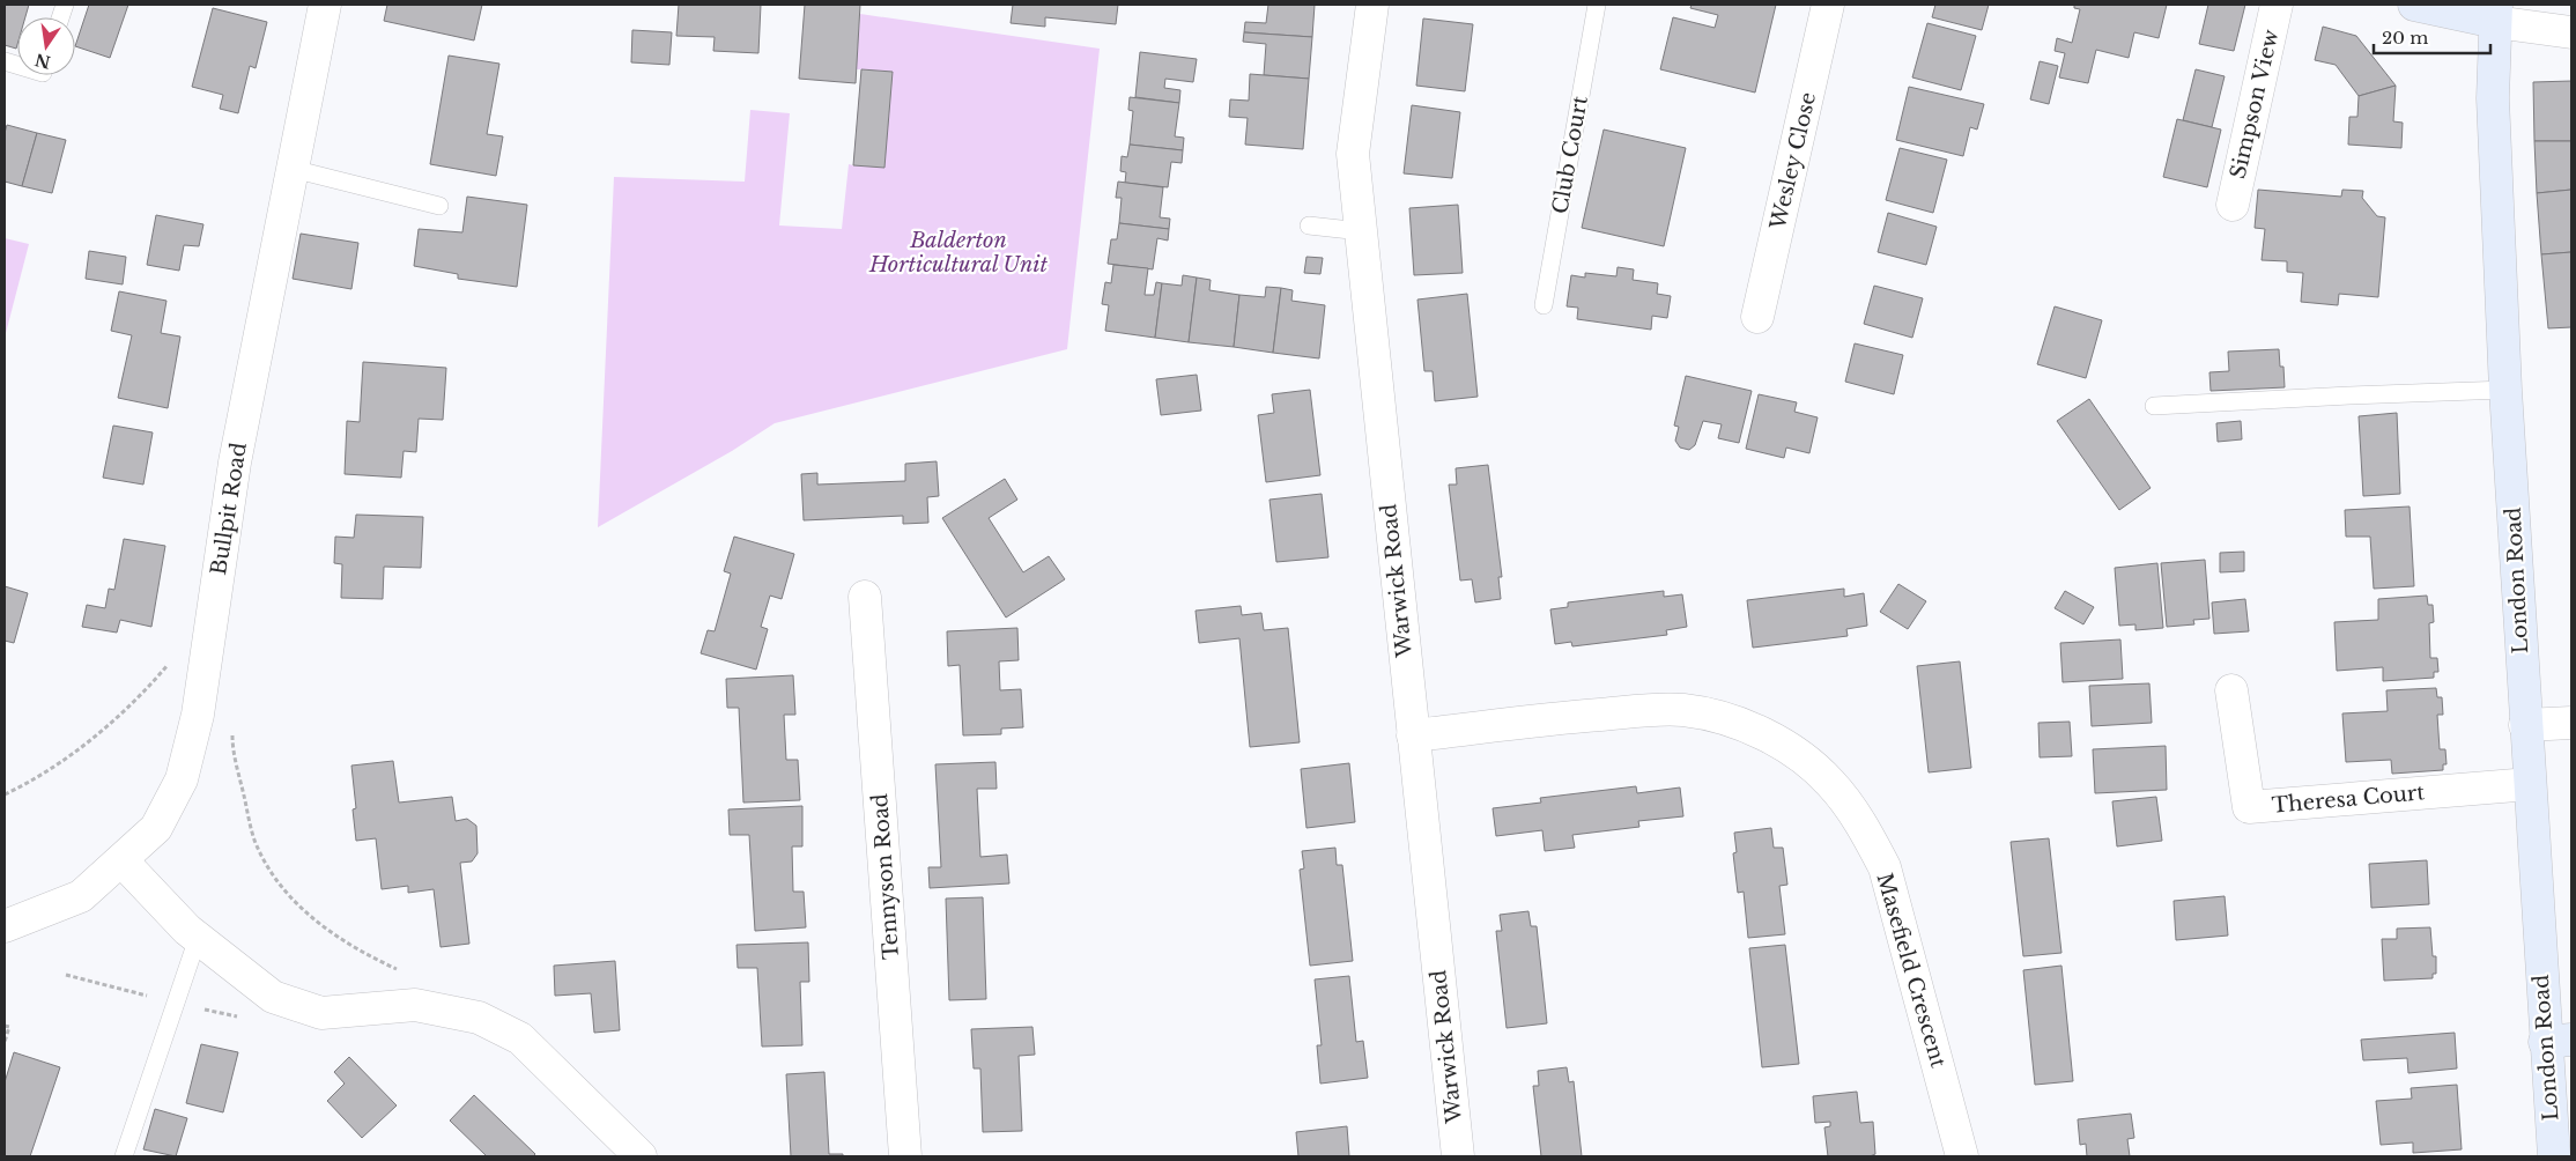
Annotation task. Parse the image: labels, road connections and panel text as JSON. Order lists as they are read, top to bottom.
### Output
{
  "streets": {
    "main road": ["London Road"],
    "street": [
      "Simpson View",
      "Wesley Close",
      "Bullpit Road",
      "Warwick Road",
      "Theresa Court",
      "Tennyson Road",
      "Masefield Crescent"
    ],
    "lane": ["Club Court"]
  },
  "crossings": [
    ["Warwick Road", "Masefield Crescent"],
    ["London Road", "Theresa Court"]
  ],
  "parks": ["Balderton Horticultural Unit"],
  "scale_bar": "20 m",
  "north": "bottom"
}
